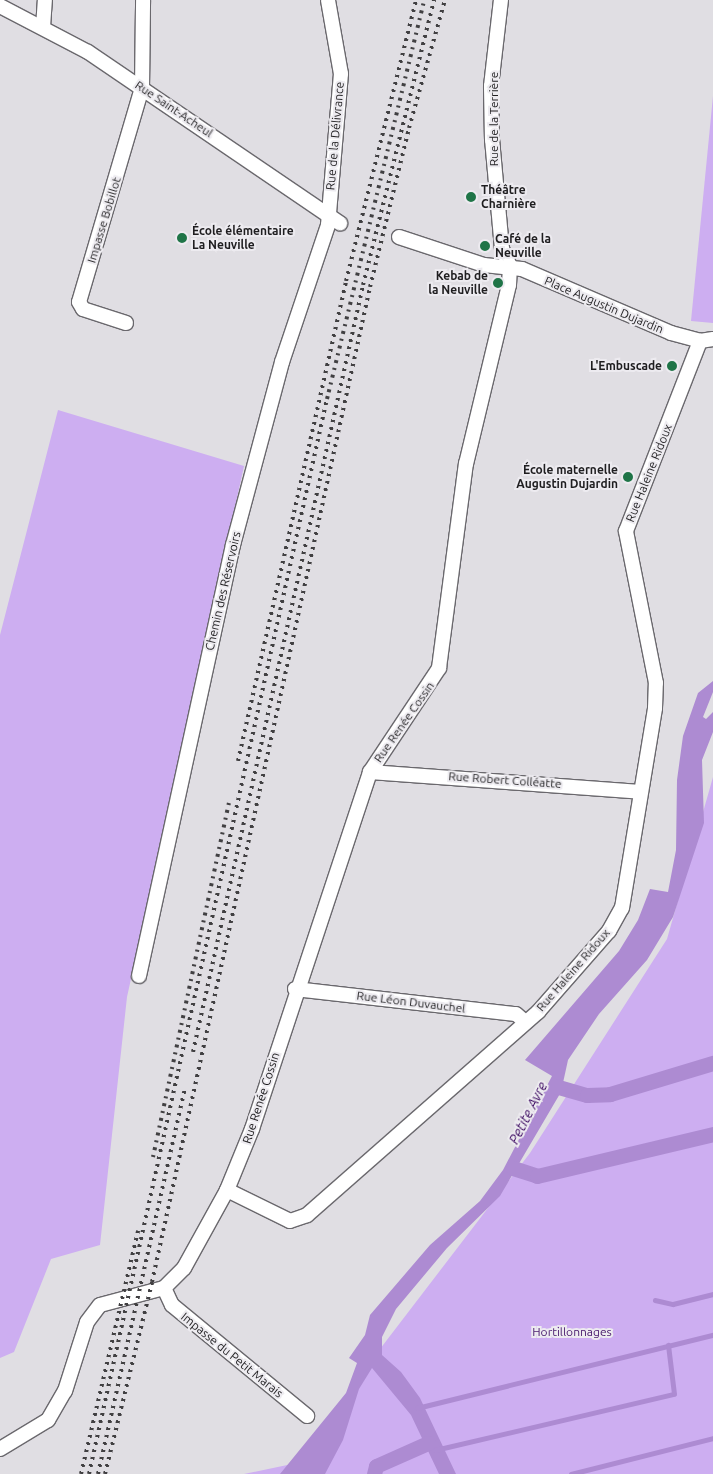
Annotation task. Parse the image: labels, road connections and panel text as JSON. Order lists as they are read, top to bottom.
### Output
{
  "streets": {
    "street": [
      "Rue Saint-Acheul",
      "Rue de la Terrière",
      "Rue de la Délivrance",
      "Impasse Bobillot",
      "Place Augustin Dujardin",
      "Rue Haleine Ridoux",
      "Chemin des Réservoirs",
      "Rue Renée Cossin",
      "Rue Robert Colléatte",
      "Rue Léon Duvauchel",
      "Impasse du Petit Marais"
    ]
  },
  "crossings": [
    ["Rue Saint-Acheul", "Rue de la Délivrance"],
    ["Rue Saint-Acheul", "Impasse Bobillot"],
    ["Rue Saint-Acheul", "Chemin des Réservoirs"],
    ["Rue de la Terrière", "Place Augustin Dujardin"],
    ["Rue de la Terrière", "Rue Renée Cossin"],
    ["Rue de la Délivrance", "Chemin des Réservoirs"],
    ["Place Augustin Dujardin", "Rue Haleine Ridoux"],
    ["Place Augustin Dujardin", "Rue Renée Cossin"],
    ["Rue Haleine Ridoux", "Rue Renée Cossin"],
    ["Rue Haleine Ridoux", "Rue Robert Colléatte"],
    ["Rue Haleine Ridoux", "Rue Léon Duvauchel"],
    ["Rue Renée Cossin", "Rue Robert Colléatte"],
    ["Rue Renée Cossin", "Rue Léon Duvauchel"]
  ],
  "water": ["Petite Avre"],
  "parks": ["Hortillonnages"],
  "places": [
    "Théâtre Charnière",
    "École élémentaire La Neuville",
    "Café de la Neuville",
    "Kebab de la Neuville",
    "L'Embuscade",
    "École maternelle Augustin Dujardin"
  ]
}
